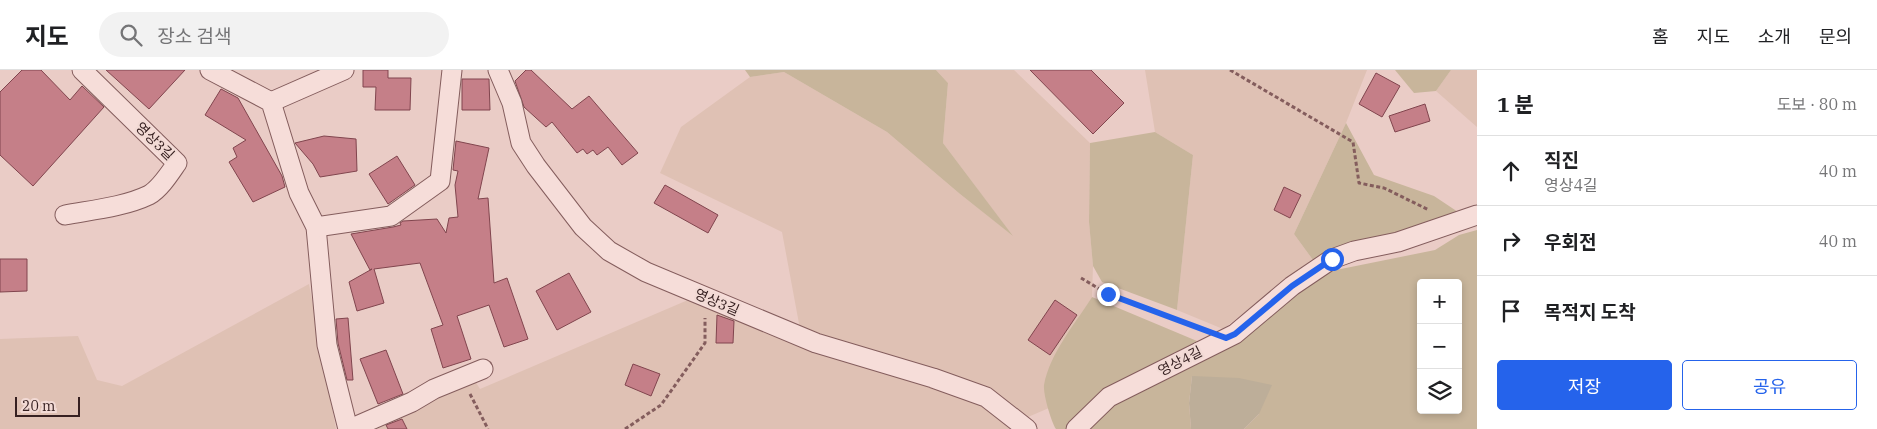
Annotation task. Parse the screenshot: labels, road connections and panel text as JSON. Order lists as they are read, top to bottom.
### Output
{
  "streets": {
    "street": ["영상3길", "영상4길"]
  },
  "scale_bar": "20 m",
  "page": {
    "header": "지도",
    "search": "장소 검색",
    "nav": [
      "홈",
      "지도",
      "소개",
      "문의"
    ],
    "heading": ["1 분", "도보 · 80 m"],
    "list": [
      ["직진", "영상4길", "40 m"],
      ["우회전", "40 m"],
      "목적지 도착"
    ],
    "map_buttons": ["+", "−"],
    "buttons": ["저장", "공유"],
    "scale": "20 m"
  }
}
